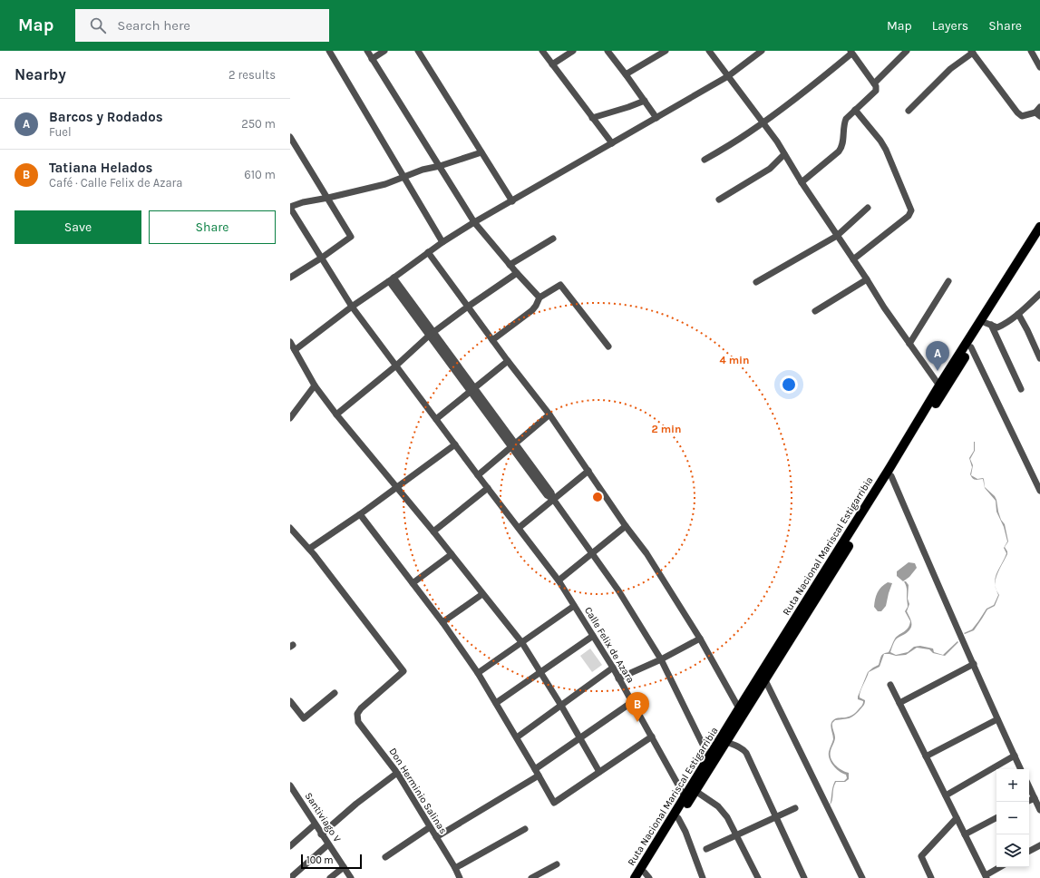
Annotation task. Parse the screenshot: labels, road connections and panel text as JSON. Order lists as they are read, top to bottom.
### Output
{
  "streets": {
    "highway": ["Ruta Nacional Mariscal Estigarribia"],
    "street": ["Calle Felix de Azara", "Don Herminio Salinas", "Santiviago V"]
  },
  "crossings": [
    ["Ruta Nacional Mariscal Estigarribia", "Calle Felix de Azara"]
  ],
  "scale_bar": "100 m",
  "page": {
    "header": "Map",
    "search": "Search here",
    "nav": ["Map", "Layers", "Share"],
    "heading": ["Nearby", "2 results"],
    "list": [
      {
        "mark": "A",
        "name": "Barcos y Rodados",
        "note": "Fuel",
        "value": "250 m"
      },
      {
        "mark": "B",
        "name": "Tatiana Helados",
        "note": "Café · Calle Felix de Azara",
        "value": "610 m"
      }
    ],
    "buttons": ["Save", "Share"],
    "pins": ["A", "B"],
    "map_buttons": ["+", "−"],
    "scale": "100 m"
  },
  "rings": ["4 min", "2 min"]
}
